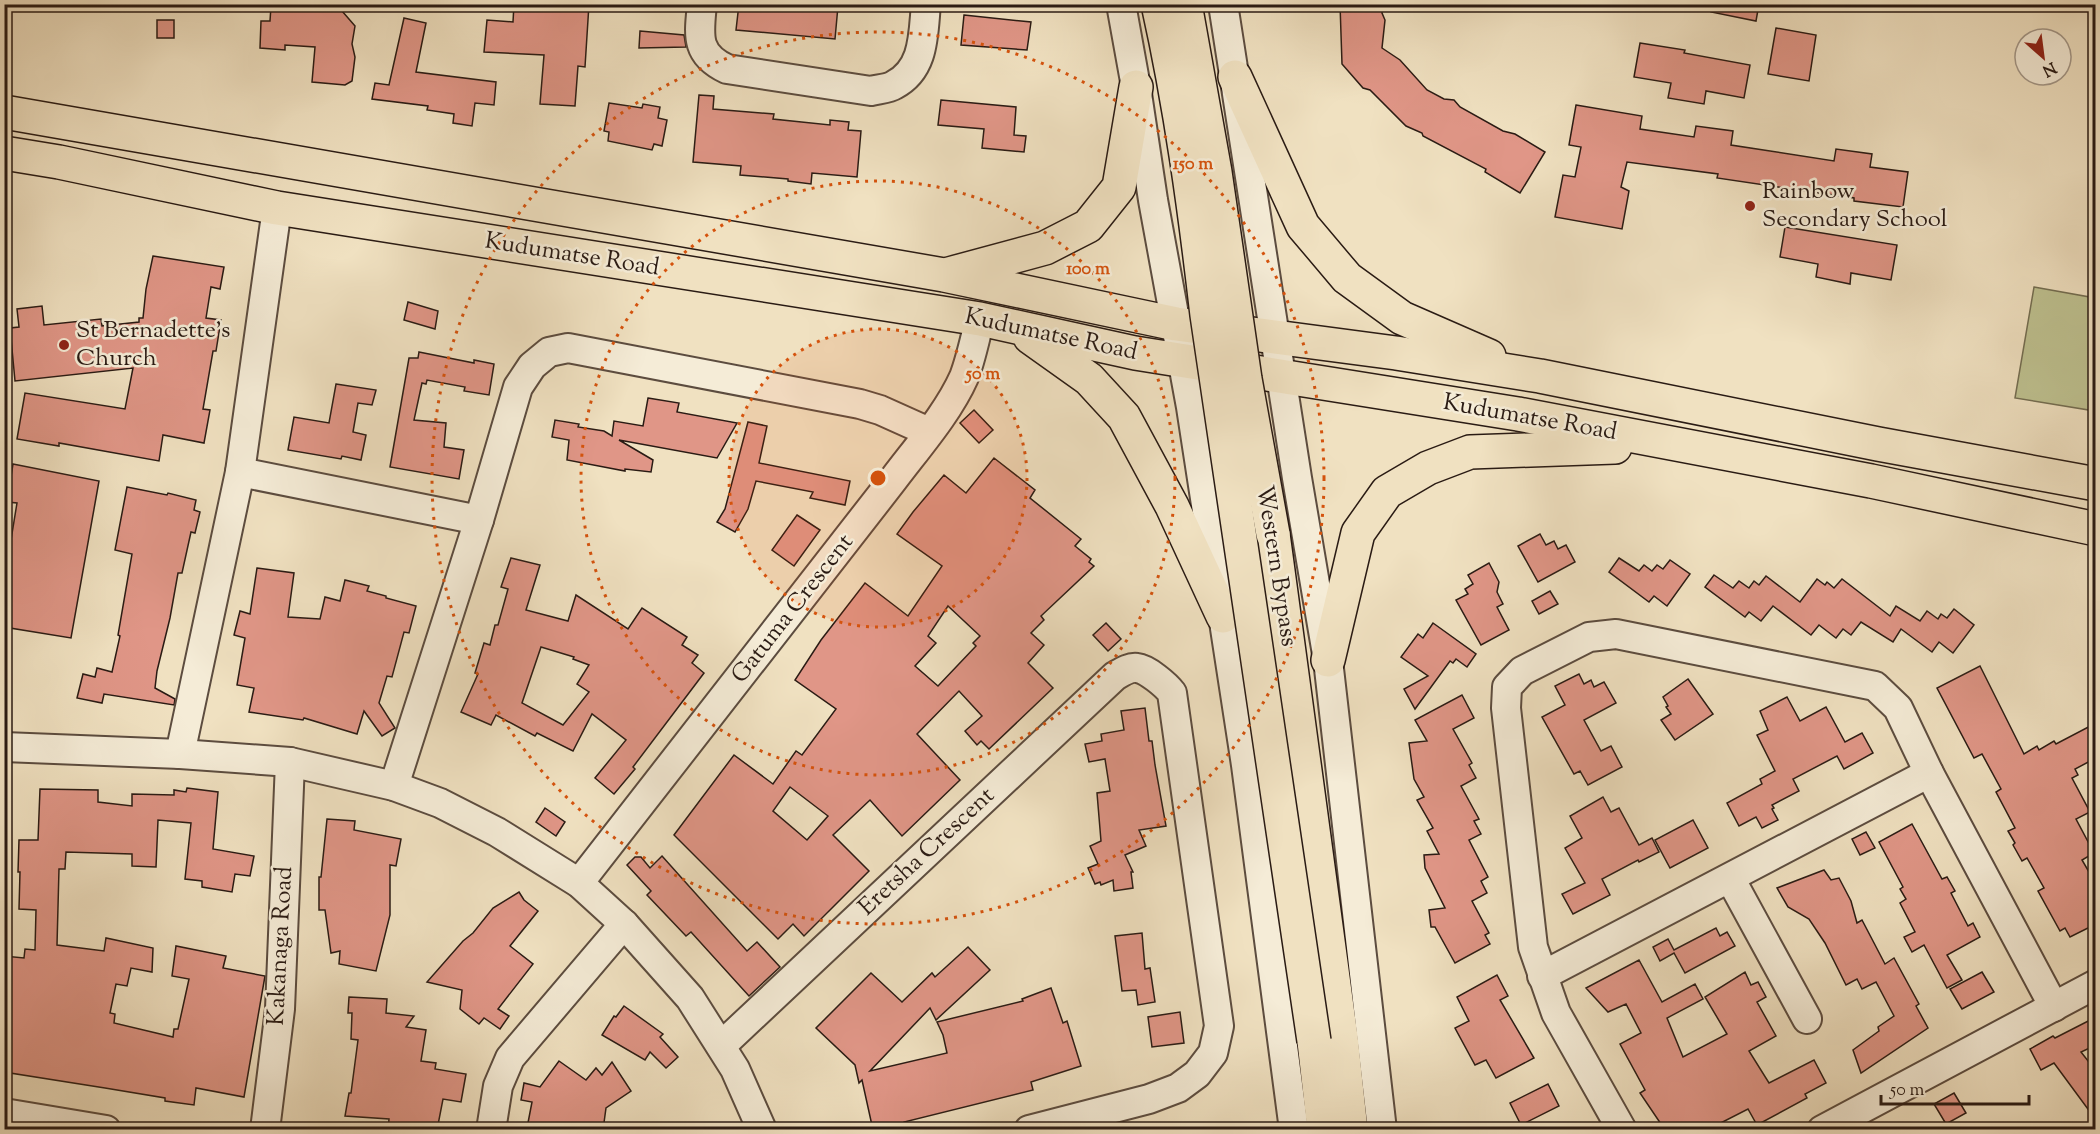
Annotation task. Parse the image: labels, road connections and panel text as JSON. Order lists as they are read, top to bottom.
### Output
{
  "streets": {
    "main road": ["Kudumatse Road", "Western Bypass"],
    "street": ["Gatuma Crescent", "Eretsha Crescent", "Kakanaga Road"]
  },
  "crossings": [
    ["Kudumatse Road", "Gatuma Crescent"]
  ],
  "places": ["Rainbow Secondary School", "St Bernadette's Church"],
  "scale_bar": "50 m",
  "north": "bottom right",
  "rings": ["150 m", "100 m", "50 m"]
}
